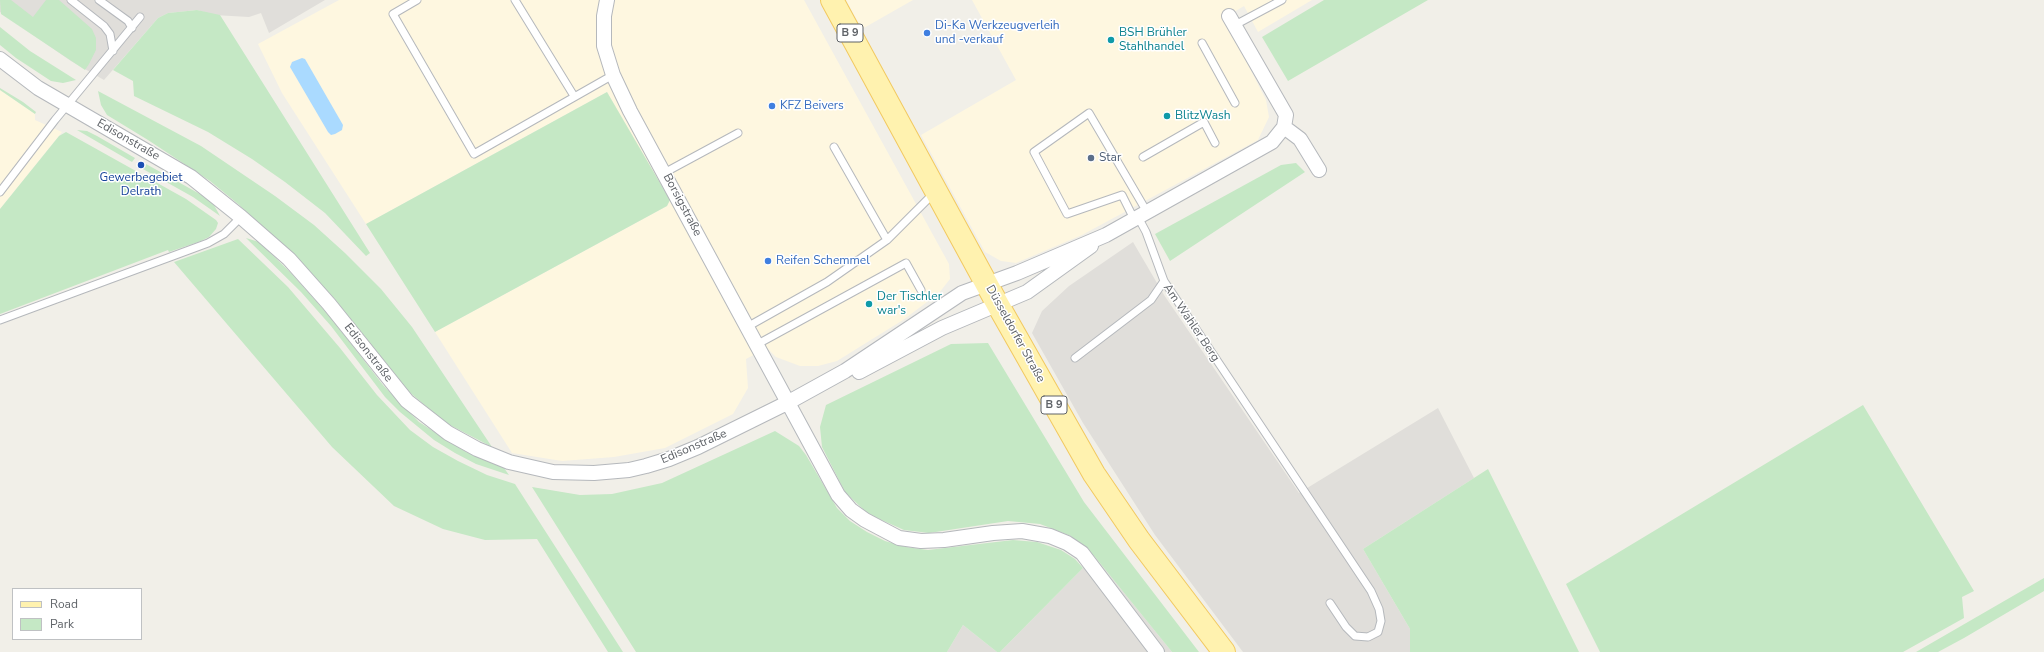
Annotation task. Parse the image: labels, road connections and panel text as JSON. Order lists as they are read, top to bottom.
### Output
{
  "streets": {
    "main road": ["B 9", "Düsseldorfer Straße"],
    "street": ["Edisonstraße", "Borsigstraße"],
    "lane": ["Am Wahler Berg"]
  },
  "crossings": [
    ["Edisonstraße", "Borsigstraße"],
    ["Edisonstraße", "Düsseldorfer Straße"]
  ],
  "places": [
    "Di-Ka Werkzeugverleih und -verkauf",
    "BSH Brühler Stahlhandel",
    "KFZ Beivers",
    "BlitzWash",
    "Star",
    "Gewerbegebiet Delrath",
    "Reifen Schemmel",
    "Der Tischler war's"
  ],
  "legend": ["Road", "Park"]
}
